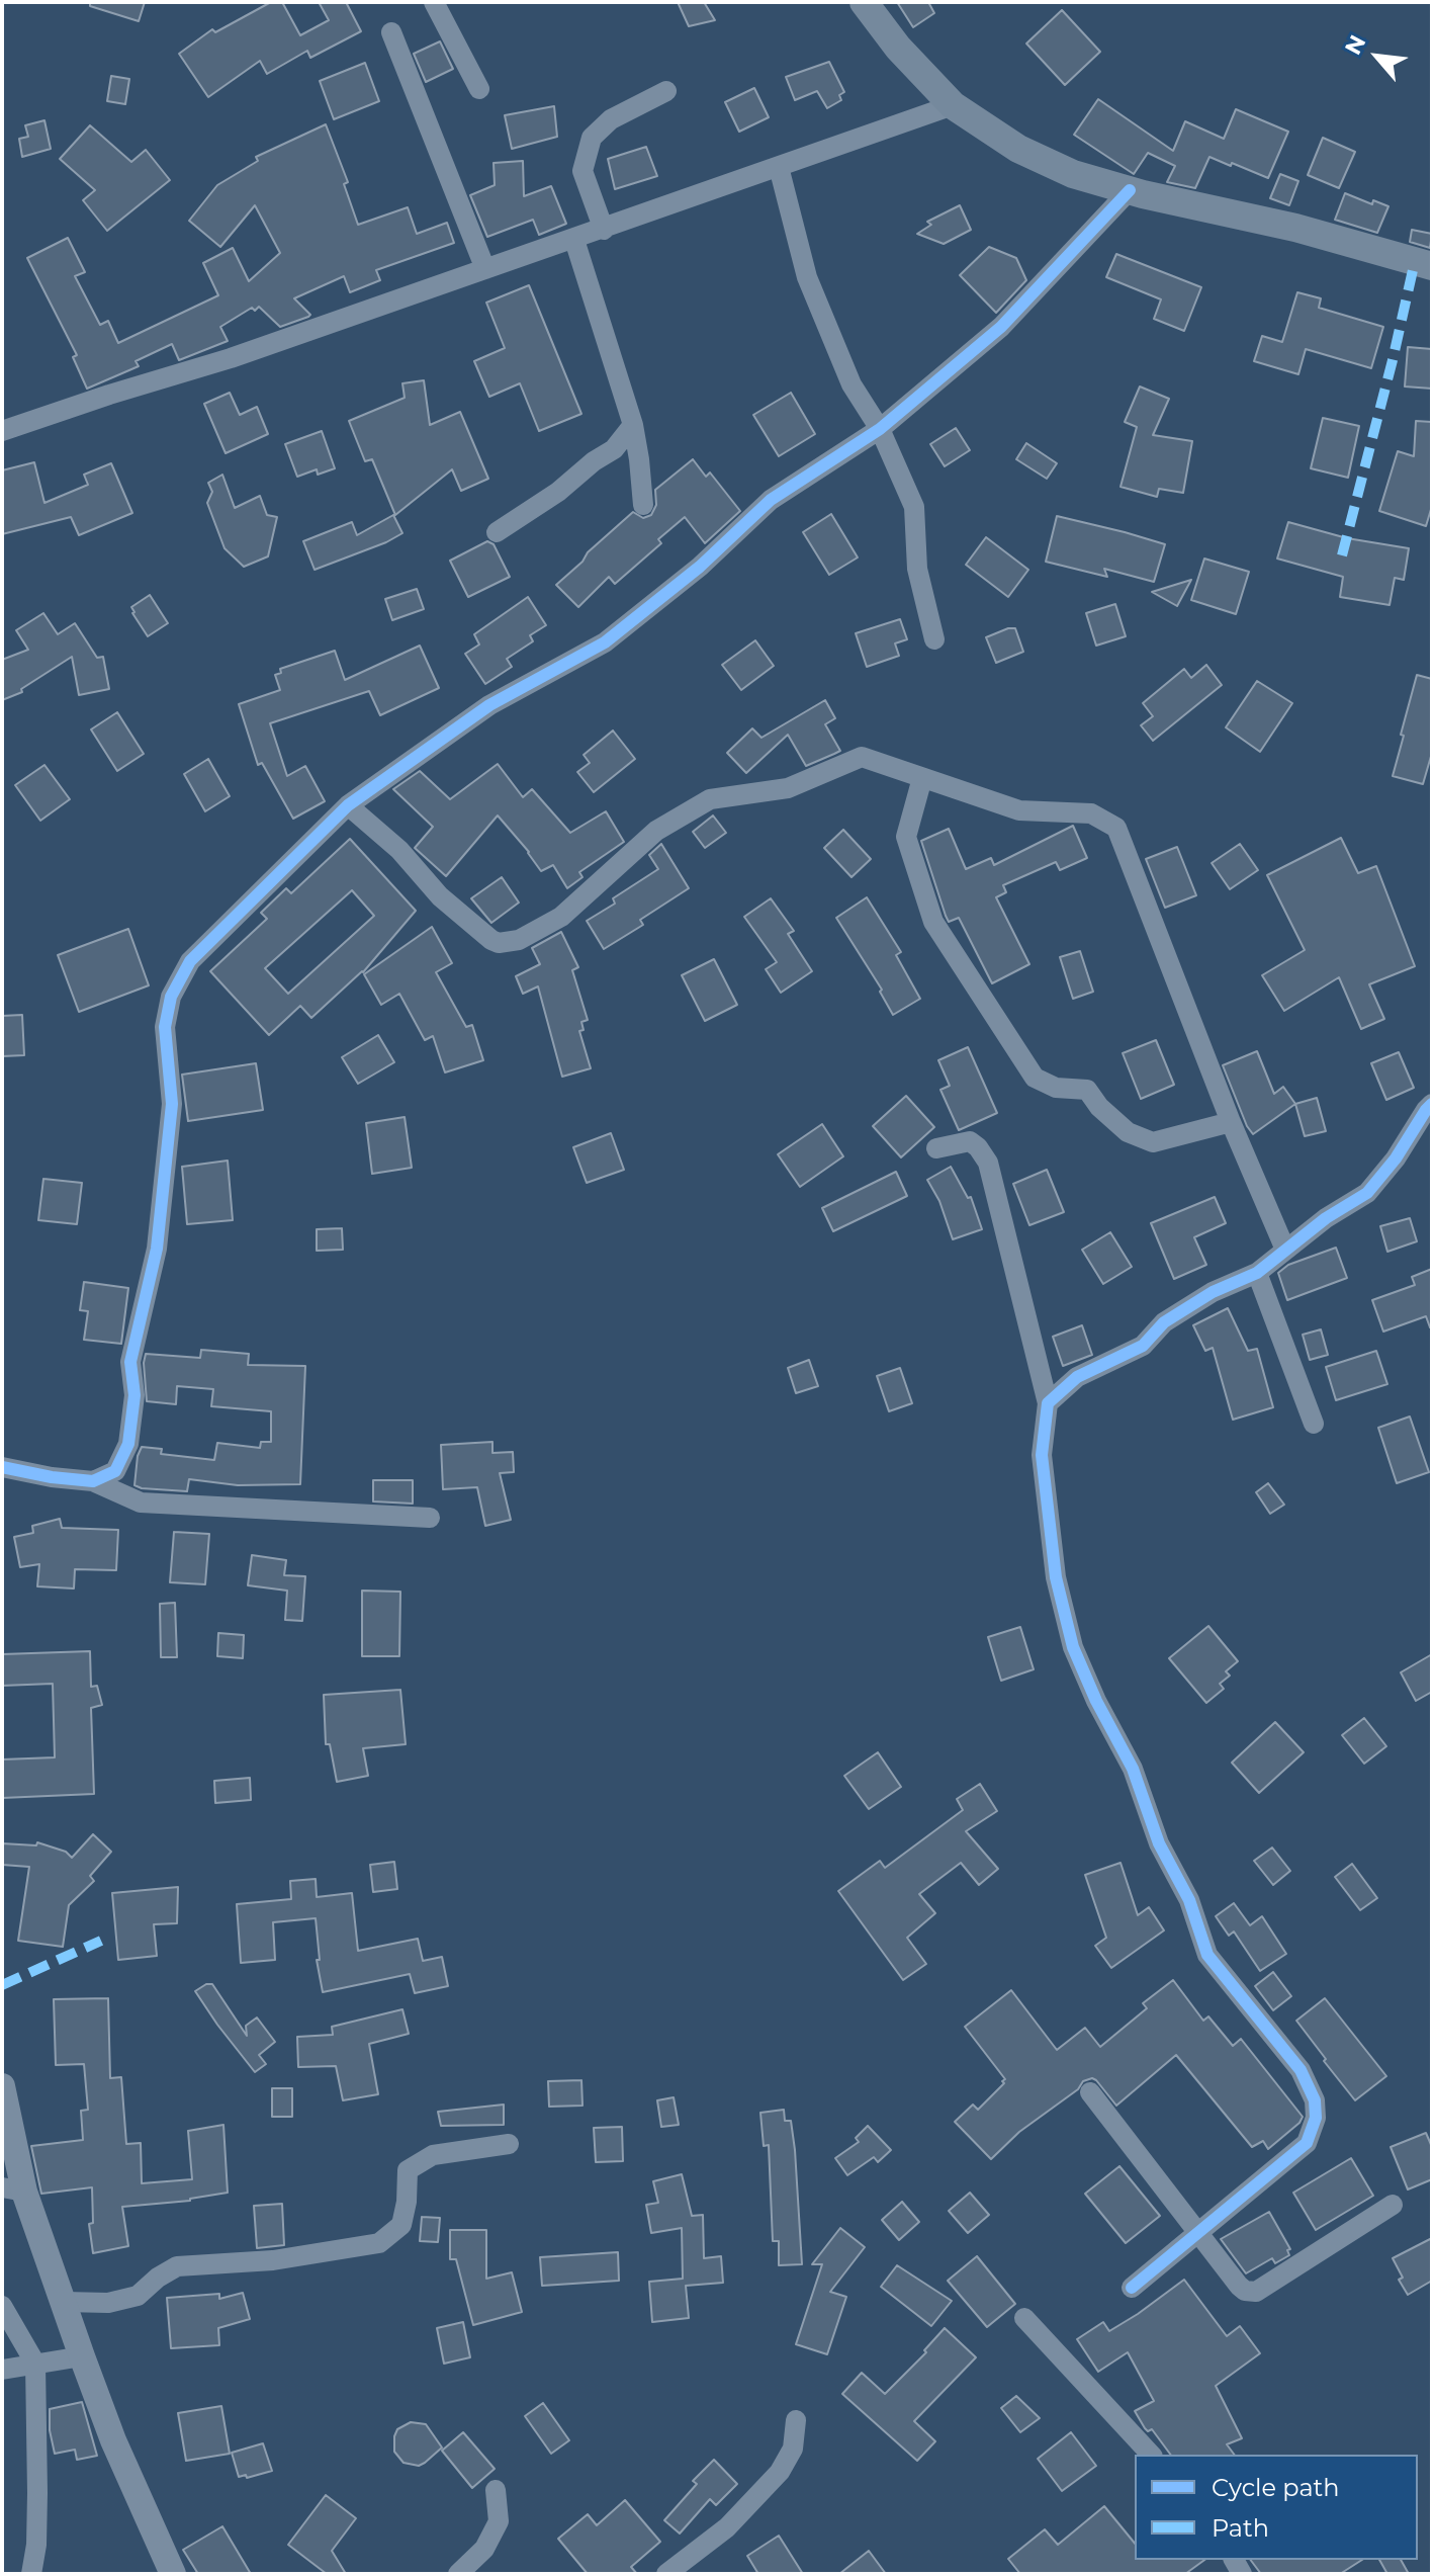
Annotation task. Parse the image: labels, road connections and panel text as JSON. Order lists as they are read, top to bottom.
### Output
{
  "legend": ["Cycle path", "Path"],
  "north": "top left"
}
